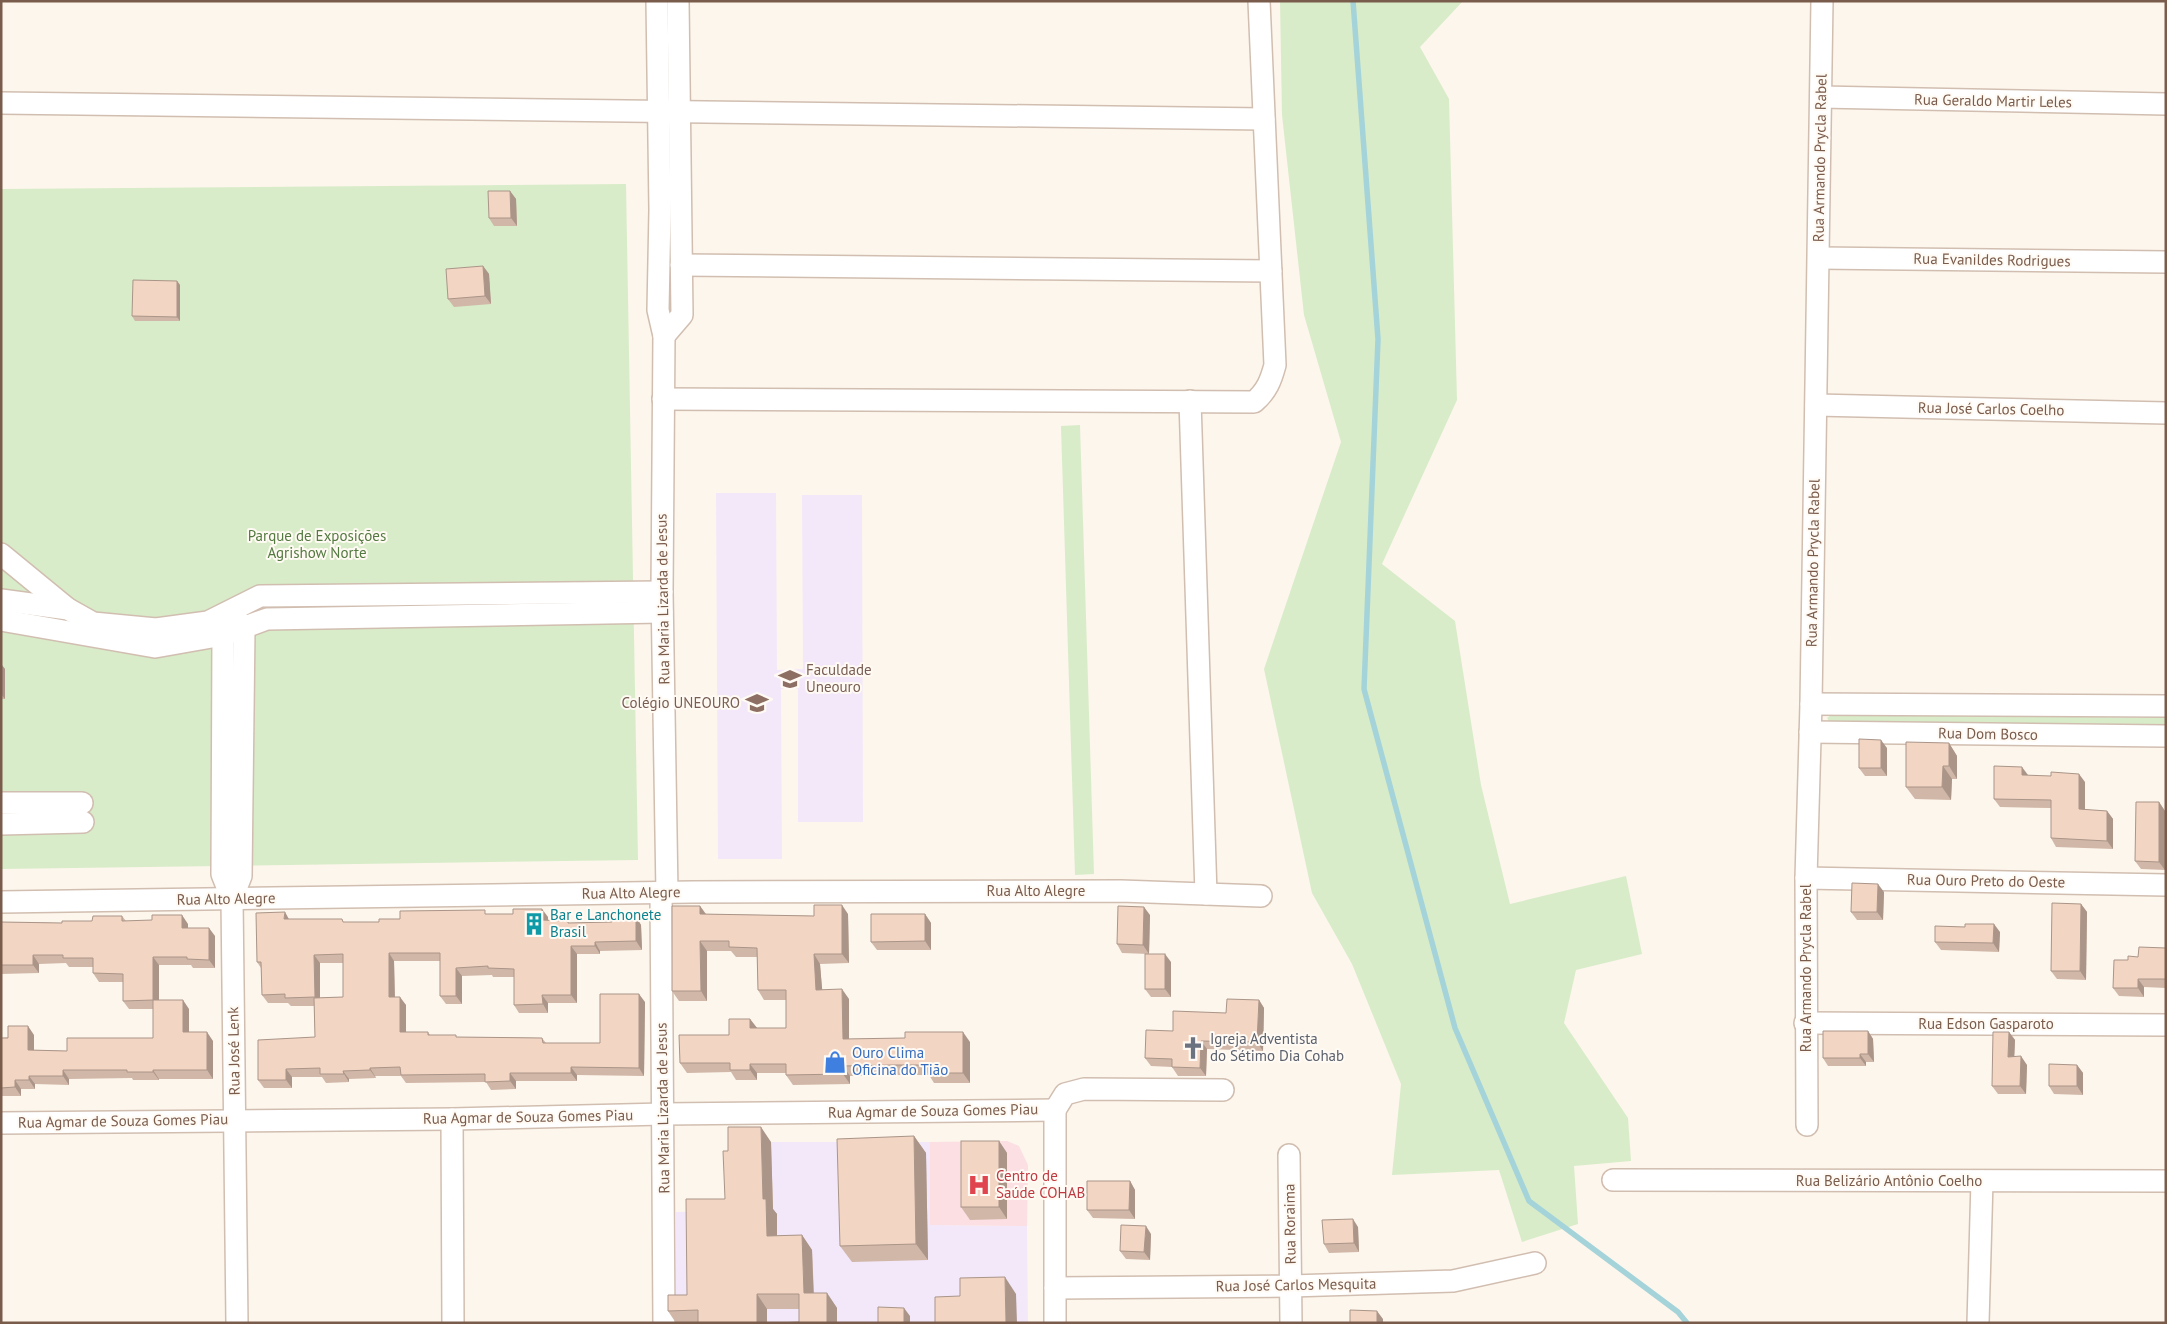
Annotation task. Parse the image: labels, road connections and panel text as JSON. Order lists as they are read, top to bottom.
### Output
{
  "streets": {
    "street": [
      "Rua Geraldo Martir Leles",
      "Rua Armando Prycla Rabel",
      "Rua Evanildes Rodrigues",
      "Rua José Carlos Coelho",
      "Rua Maria Lizarda de Jesus",
      "Rua Dom Bosco",
      "Rua Ouro Preto do Oeste",
      "Rua Alto Alegre",
      "Rua Edson Gasparoto",
      "Rua José Lenk",
      "Rua Agmar de Souza Gomes Piau",
      "Rua Belizário Antônio Coelho",
      "Rua Roraima",
      "Rua José Carlos Mesquita"
    ]
  },
  "crossings": [
    ["Rua Geraldo Martir Leles", "Rua Armando Prycla Rabel"],
    ["Rua Armando Prycla Rabel", "Rua Evanildes Rodrigues"],
    ["Rua Armando Prycla Rabel", "Rua José Carlos Coelho"],
    ["Rua Armando Prycla Rabel", "Rua Dom Bosco"],
    ["Rua Armando Prycla Rabel", "Rua Ouro Preto do Oeste"],
    ["Rua Armando Prycla Rabel", "Rua Edson Gasparoto"],
    ["Rua Maria Lizarda de Jesus", "Rua Alto Alegre"],
    ["Rua Maria Lizarda de Jesus", "Rua Agmar de Souza Gomes Piau"],
    ["Rua Alto Alegre", "Rua José Lenk"],
    ["Rua José Lenk", "Rua Agmar de Souza Gomes Piau"],
    ["Rua Roraima", "Rua José Carlos Mesquita"]
  ],
  "parks": ["Parque de Exposições Agrishow Norte"],
  "places": {
    "school or university": ["Faculdade Uneouro", "Colégio UNEOURO"],
    "building": ["Bar e Lanchonete Brasil"],
    "church": ["Igreja Adventista do Sétimo Dia Cohab"],
    "shop": ["Ouro Clima Oficina do Tião"],
    "hospital": ["Centro de Saúde COHAB"]
  }
}
